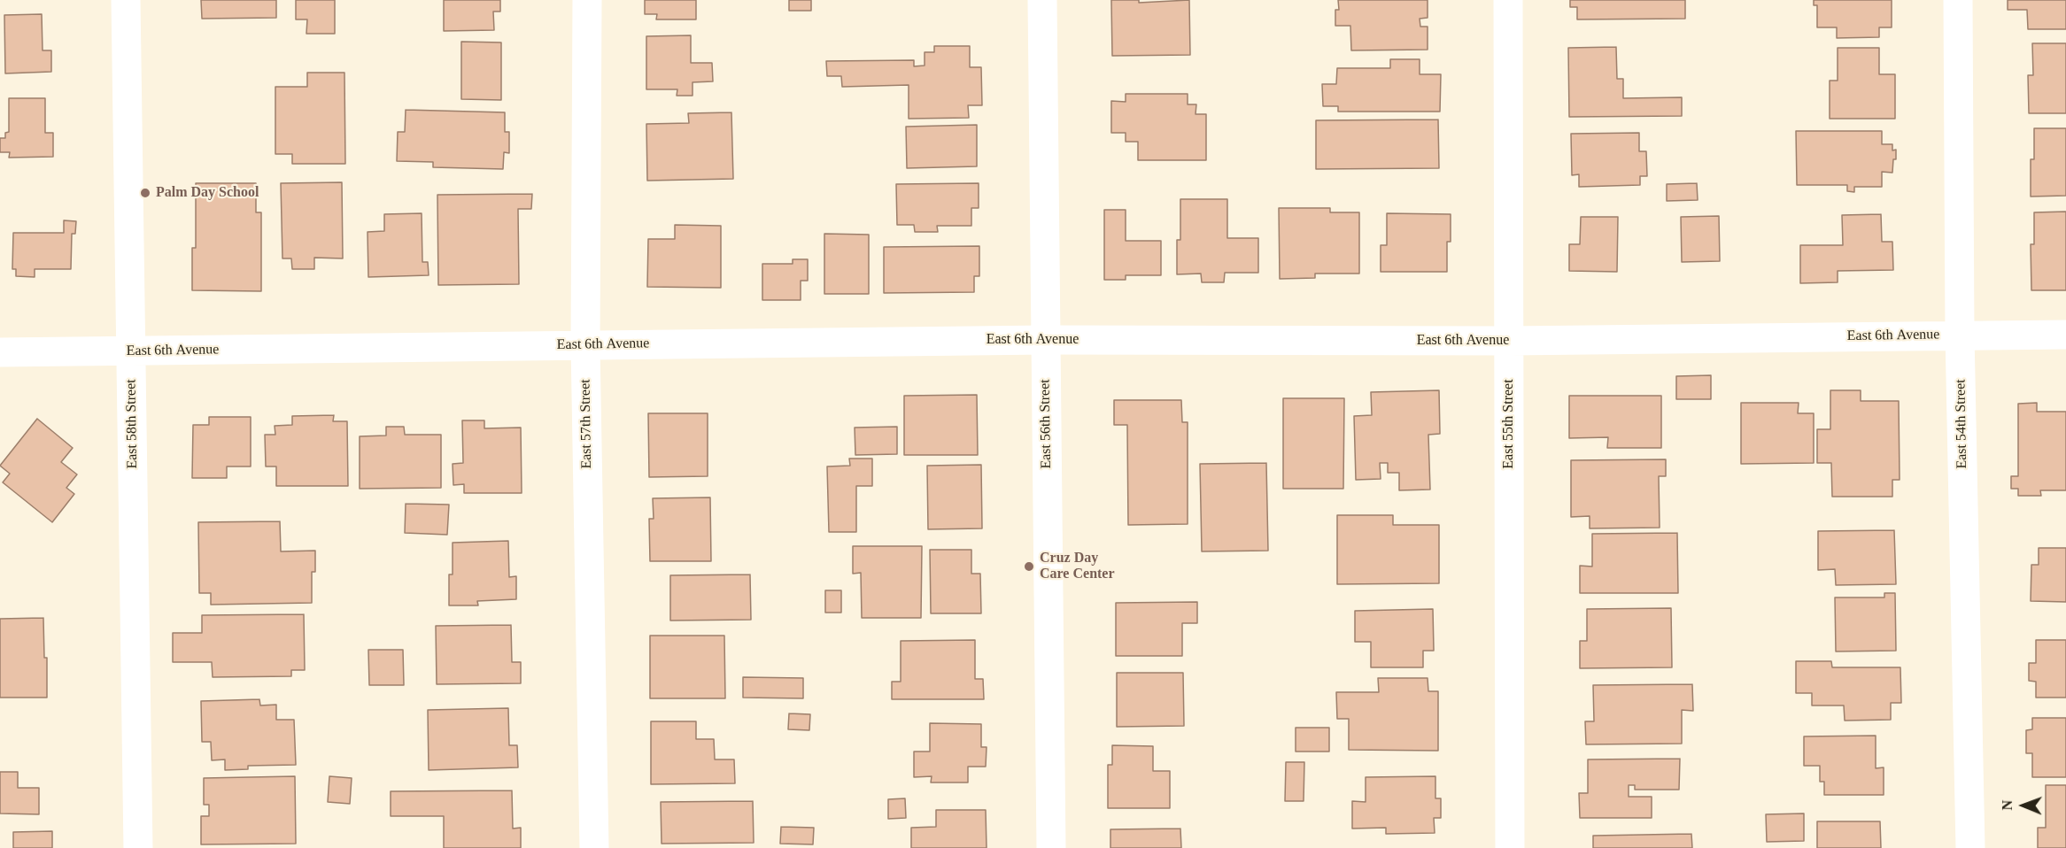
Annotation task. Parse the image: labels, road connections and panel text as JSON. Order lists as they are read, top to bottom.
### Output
{
  "streets": {
    "street": [
      "East 6th Avenue",
      "East 58th Street",
      "East 57th Street",
      "East 56th Street",
      "East 55th Street",
      "East 54th Street"
    ]
  },
  "crossings": [
    ["East 6th Avenue", "East 58th Street"],
    ["East 6th Avenue", "East 57th Street"],
    ["East 6th Avenue", "East 56th Street"],
    ["East 6th Avenue", "East 55th Street"],
    ["East 6th Avenue", "East 54th Street"]
  ],
  "places": ["Palm Day School", "Cruz Day Care Center"],
  "north": "left"
}
